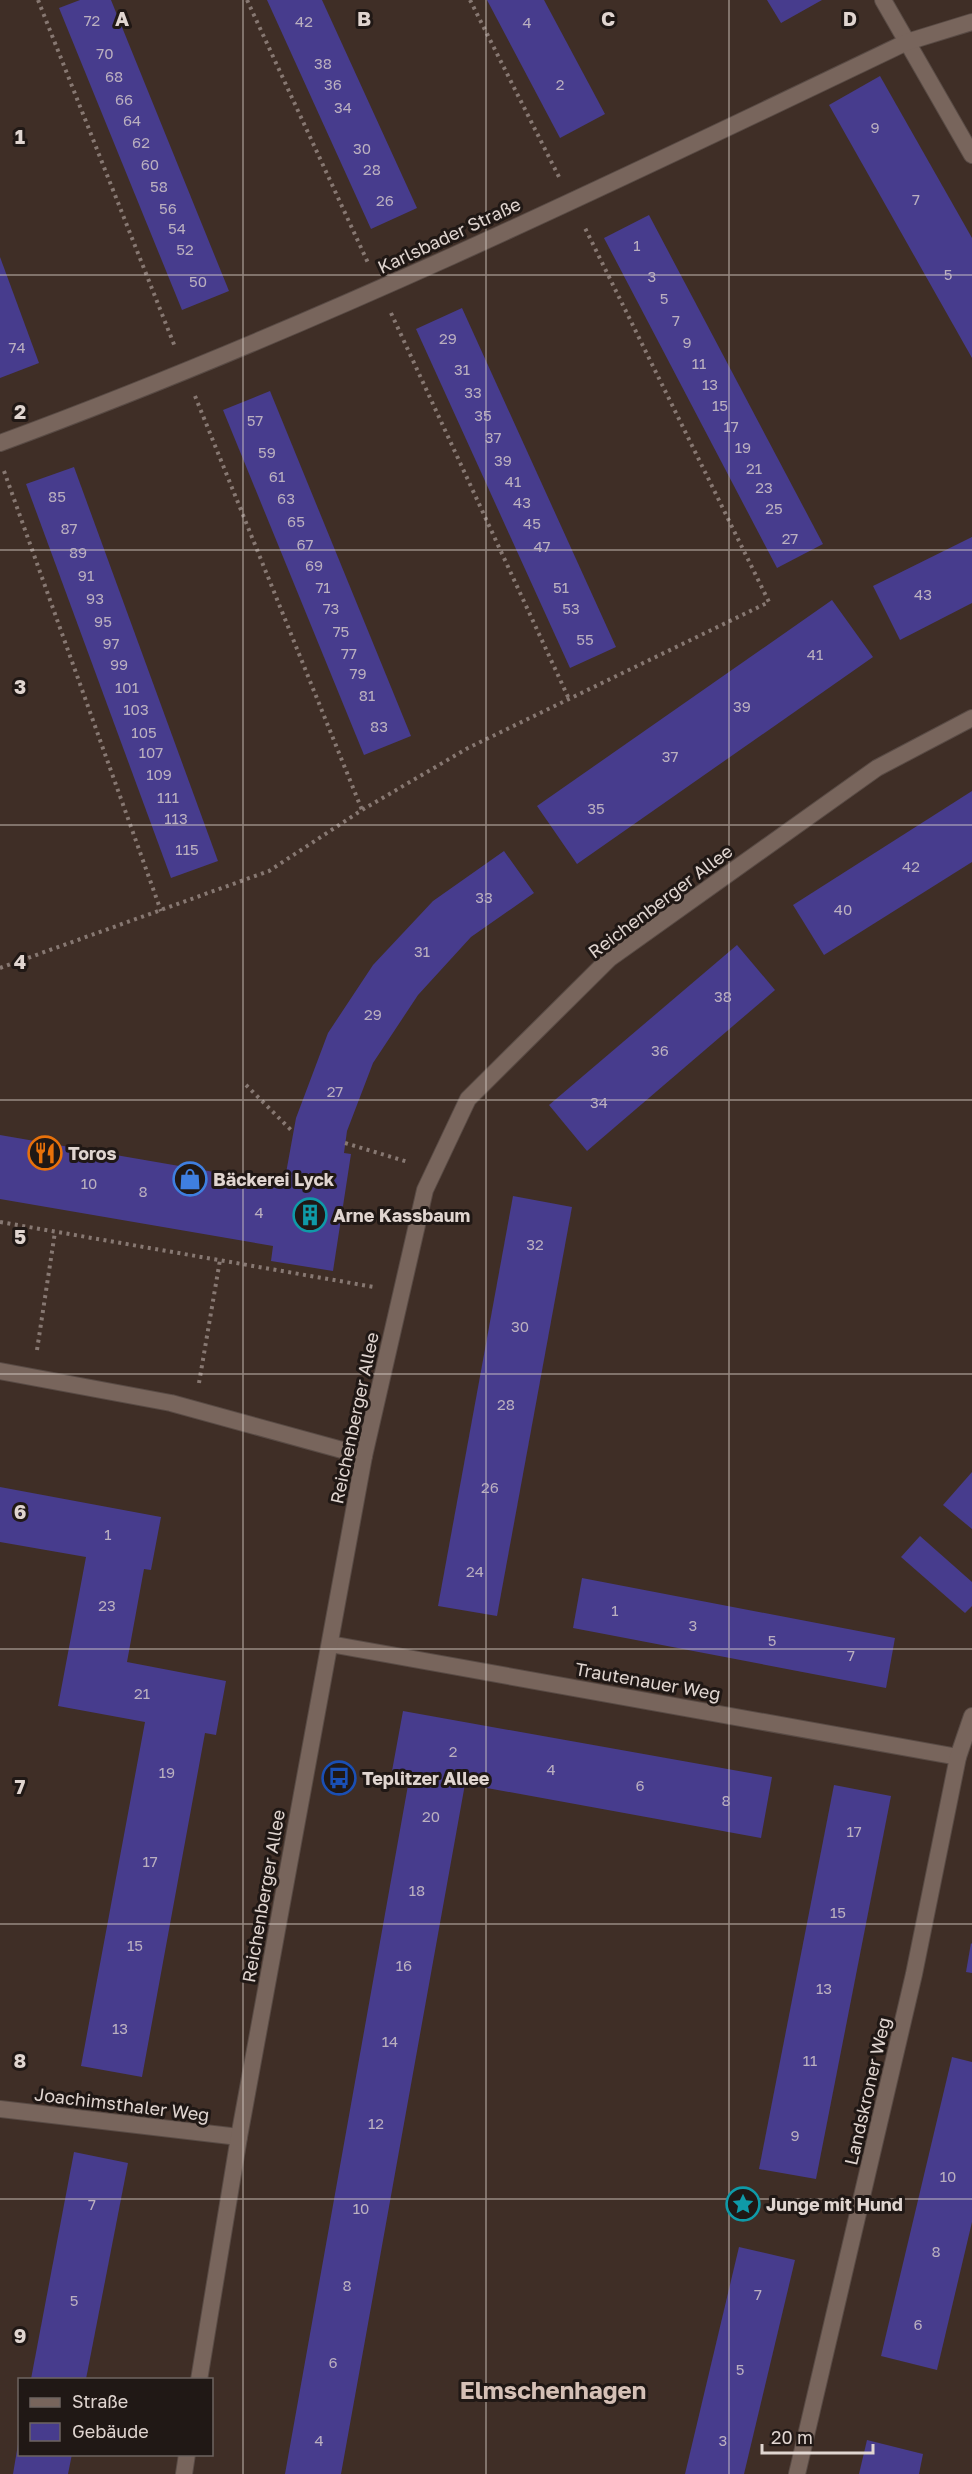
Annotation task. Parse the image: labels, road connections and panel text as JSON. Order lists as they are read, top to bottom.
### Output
{
  "streets": {
    "street": [
      "Karlsbader Straße",
      "Reichenberger Allee",
      "Trautenauer Weg",
      "Landskroner Weg",
      "Joachimsthaler Weg"
    ]
  },
  "crossings": [
    ["Reichenberger Allee", "Trautenauer Weg"],
    ["Reichenberger Allee", "Joachimsthaler Weg"],
    ["Trautenauer Weg", "Landskroner Weg"]
  ],
  "districts": ["Elmschenhagen"],
  "places": {
    "restaurant": ["Toros"],
    "shop": ["Bäckerei Lyck"],
    "building": ["Arne Kassbaum"],
    "bus stop": ["Teplitzer Allee"],
    "place": ["Junge mit Hund"]
  },
  "house_numbers": [
    "72",
    "42",
    "4",
    "70",
    "38",
    "68",
    "36",
    "2",
    "66",
    "34",
    "64",
    "9",
    "62",
    "30",
    "60",
    "28",
    "58",
    "7",
    "26",
    "56",
    "54",
    "1",
    "52",
    "5",
    "3",
    "50",
    "5",
    "7",
    "29",
    "9",
    "74",
    "11",
    "31",
    "13",
    "33",
    "15",
    "35",
    "57",
    "17",
    "37",
    "19",
    "59",
    "39",
    "21",
    "61",
    "41",
    "23",
    "85",
    "63",
    "43",
    "25",
    "65",
    "45",
    "87",
    "27",
    "67",
    "47",
    "89",
    "69",
    "91",
    "71",
    "51",
    "43",
    "93",
    "73",
    "53",
    "95",
    "75",
    "55",
    "97",
    "77",
    "41",
    "99",
    "79",
    "101",
    "81",
    "39",
    "103",
    "83",
    "105",
    "107",
    "37",
    "109",
    "111",
    "35",
    "113",
    "115",
    "42",
    "33",
    "40",
    "31",
    "38",
    "29",
    "36",
    "27",
    "34",
    "10",
    "8",
    "4",
    "32",
    "30",
    "28",
    "26",
    "1",
    "24",
    "23",
    "1",
    "3",
    "5",
    "7",
    "21",
    "2",
    "4",
    "19",
    "6",
    "8",
    "20",
    "17",
    "17",
    "18",
    "15",
    "15",
    "16",
    "13",
    "13",
    "14",
    "11",
    "12",
    "9",
    "10",
    "7",
    "10",
    "8",
    "8",
    "7",
    "5",
    "6",
    "6",
    "5",
    "4",
    "3"
  ],
  "legend": ["Straße", "Gebäude"],
  "scale_bar": "20 m",
  "grid": {
    "columns": [
      "A",
      "B",
      "C",
      "D"
    ],
    "rows": [
      "1",
      "2",
      "3",
      "4",
      "5",
      "6",
      "7",
      "8",
      "9"
    ]
  }
}
